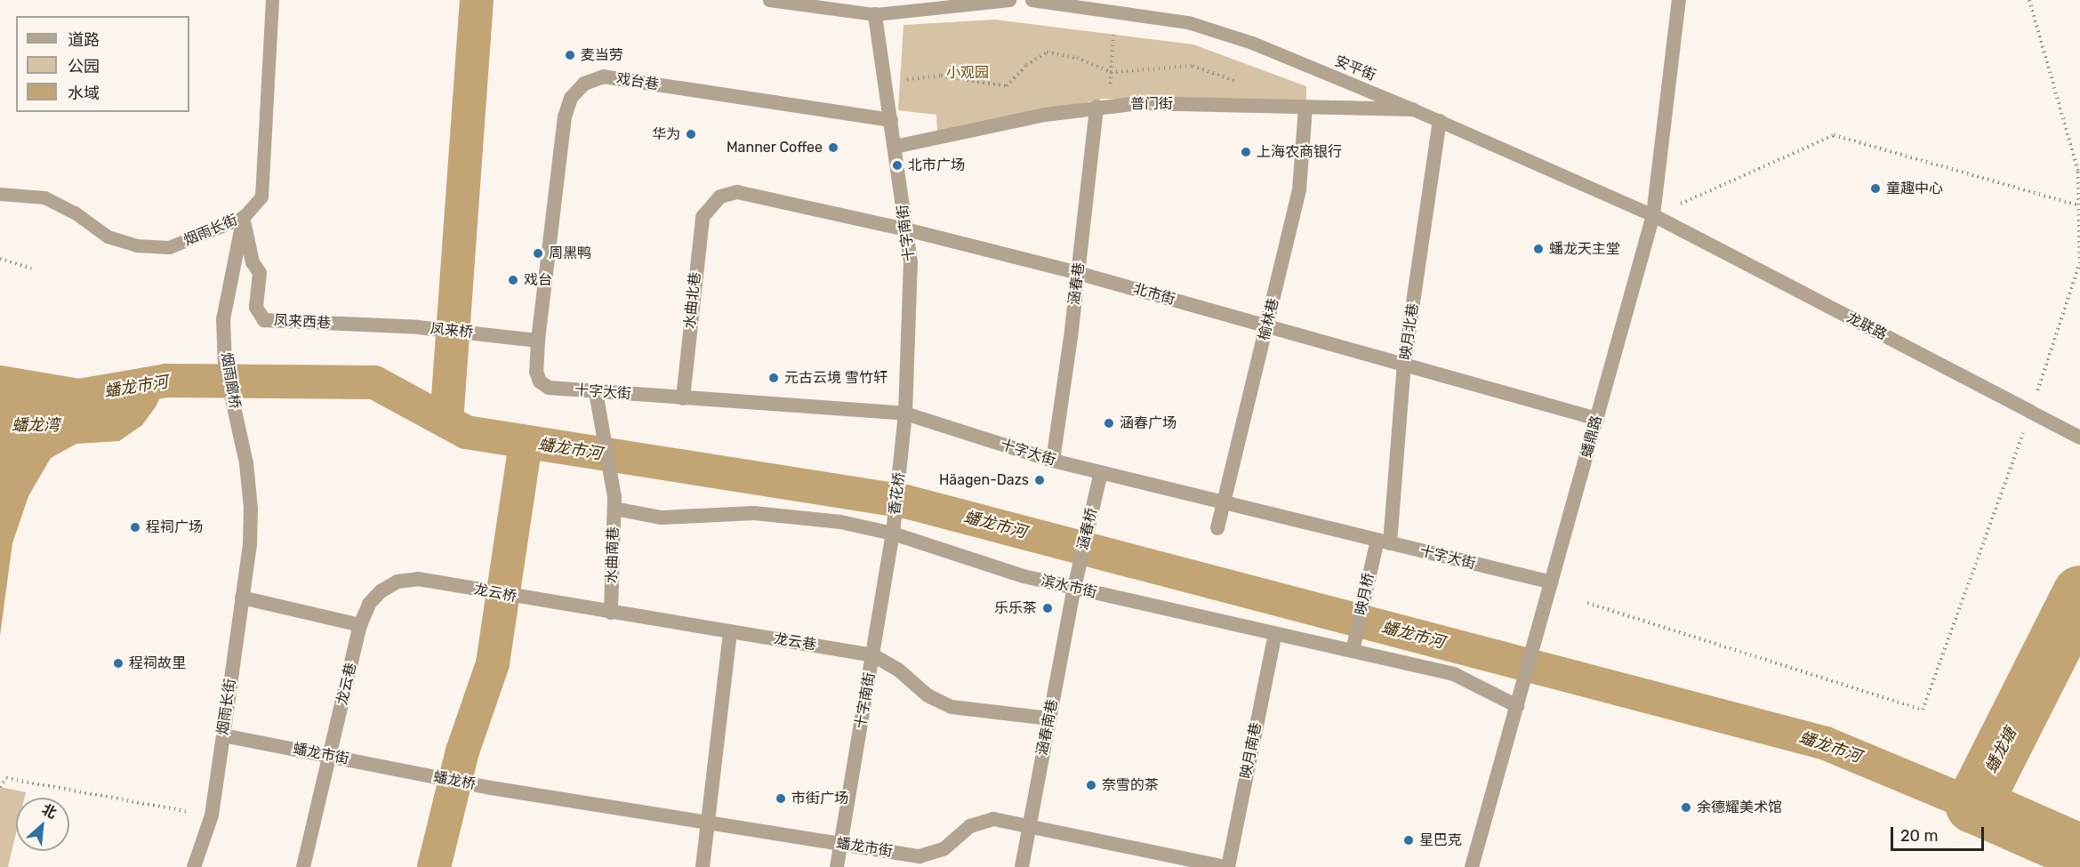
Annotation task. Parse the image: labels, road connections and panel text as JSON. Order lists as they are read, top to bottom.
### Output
{
  "streets": {
    "street": [
      "戏台巷",
      "普门街",
      "烟雨长街",
      "十字南街",
      "涵春巷",
      "北市街",
      "水曲北巷",
      "榆林巷",
      "凤来西巷",
      "龙联路",
      "凤来桥",
      "映月北巷",
      "烟雨廊桥",
      "十字大街",
      "蟠鼎路",
      "香花桥",
      "涵春桥",
      "水曲南巷",
      "滨水市街",
      "龙云桥",
      "映月桥",
      "龙云巷",
      "涵春南巷",
      "映月南巷",
      "蟠龙市街",
      "蟠龙桥"
    ],
    "lane": ["安平街"]
  },
  "crossings": [
    ["安平街", "普门街"],
    ["安平街", "龙联路"],
    ["安平街", "映月北巷"],
    ["安平街", "蟠鼎路"],
    ["戏台巷", "十字南街"],
    ["戏台巷", "凤来桥"],
    ["戏台巷", "十字大街"],
    ["普门街", "十字南街"],
    ["普门街", "涵春巷"],
    ["普门街", "榆林巷"],
    ["烟雨长街", "凤来西巷"],
    ["烟雨长街", "烟雨廊桥"],
    ["烟雨长街", "蟠龙市街"],
    ["十字南街", "北市街"],
    ["十字南街", "十字大街"],
    ["十字南街", "香花桥"],
    ["十字南街", "滨水市街"],
    ["十字南街", "龙云巷"],
    ["十字南街", "蟠龙市街"],
    ["涵春巷", "北市街"],
    ["涵春巷", "十字大街"],
    ["北市街", "水曲北巷"],
    ["北市街", "榆林巷"],
    ["北市街", "映月北巷"],
    ["北市街", "蟠鼎路"],
    ["水曲北巷", "十字大街"],
    ["榆林巷", "十字大街"],
    ["凤来西巷", "凤来桥"],
    ["凤来西巷", "烟雨廊桥"],
    ["龙联路", "蟠鼎路"],
    ["凤来桥", "十字大街"],
    ["映月北巷", "十字大街"],
    ["映月北巷", "映月桥"],
    ["十字大街", "蟠鼎路"],
    ["十字大街", "涵春桥"],
    ["十字大街", "水曲南巷"],
    ["十字大街", "映月桥"],
    ["蟠鼎路", "滨水市街"],
    ["香花桥", "滨水市街"],
    ["涵春桥", "滨水市街"],
    ["涵春桥", "涵春南巷"],
    ["水曲南巷", "滨水市街"],
    ["水曲南巷", "龙云巷"],
    ["滨水市街", "映月桥"],
    ["滨水市街", "涵春南巷"],
    ["滨水市街", "映月南巷"],
    ["龙云桥", "龙云巷"],
    ["龙云巷", "涵春南巷"],
    ["龙云巷", "蟠龙市街"],
    ["涵春南巷", "蟠龙市街"],
    ["映月南巷", "蟠龙市街"],
    ["蟠龙市街", "蟠龙桥"]
  ],
  "water": ["蟠龙市河", "蟠龙湾", "蟠龙塘"],
  "parks": ["小观园"],
  "places": [
    "麦当劳",
    "华为",
    "Manner Coffee",
    "上海农商银行",
    "北市广场",
    "童趣中心",
    "蟠龙天主堂",
    "周黑鸭",
    "戏台",
    "元古云境 雪竹轩",
    "涵春广场",
    "Häagen-Dazs",
    "程祠广场",
    "乐乐茶",
    "程祠故里",
    "奈雪的茶",
    "市街广场",
    "余德耀美术馆",
    "星巴克"
  ],
  "legend": ["道路", "公园", "水域"],
  "scale_bar": "20 m",
  "north": "top right"
}
